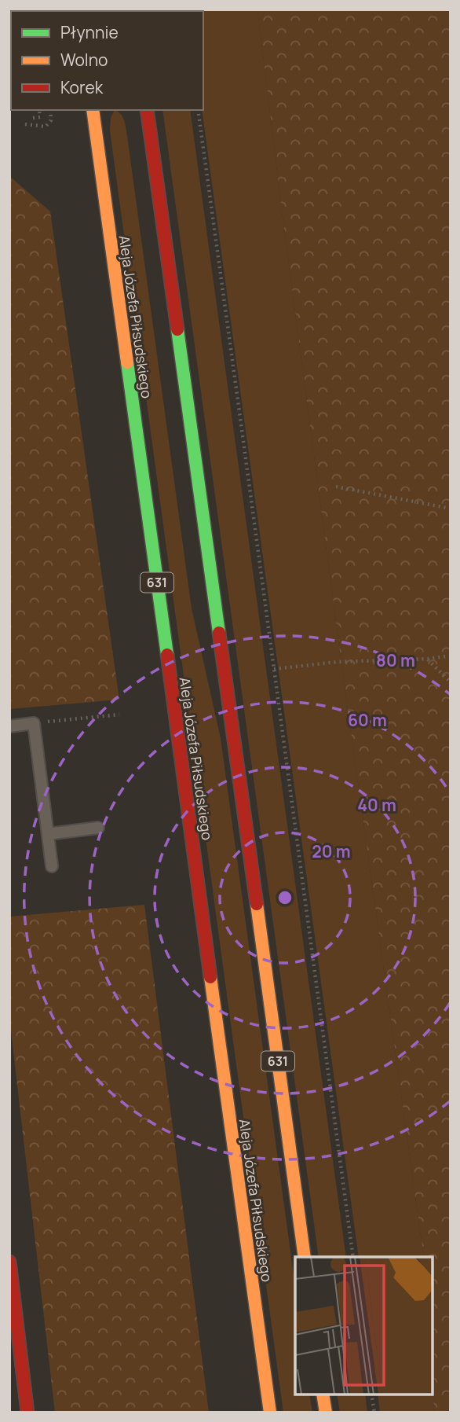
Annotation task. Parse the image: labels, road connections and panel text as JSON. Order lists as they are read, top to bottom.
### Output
{
  "streets": {
    "main road": ["Aleja Józefa Piłsudskiego", "631"]
  },
  "legend": ["Płynnie", "Wolno", "Korek"],
  "rings": [
    "80 m",
    "60 m",
    "40 m",
    "20 m"
  ]
}
